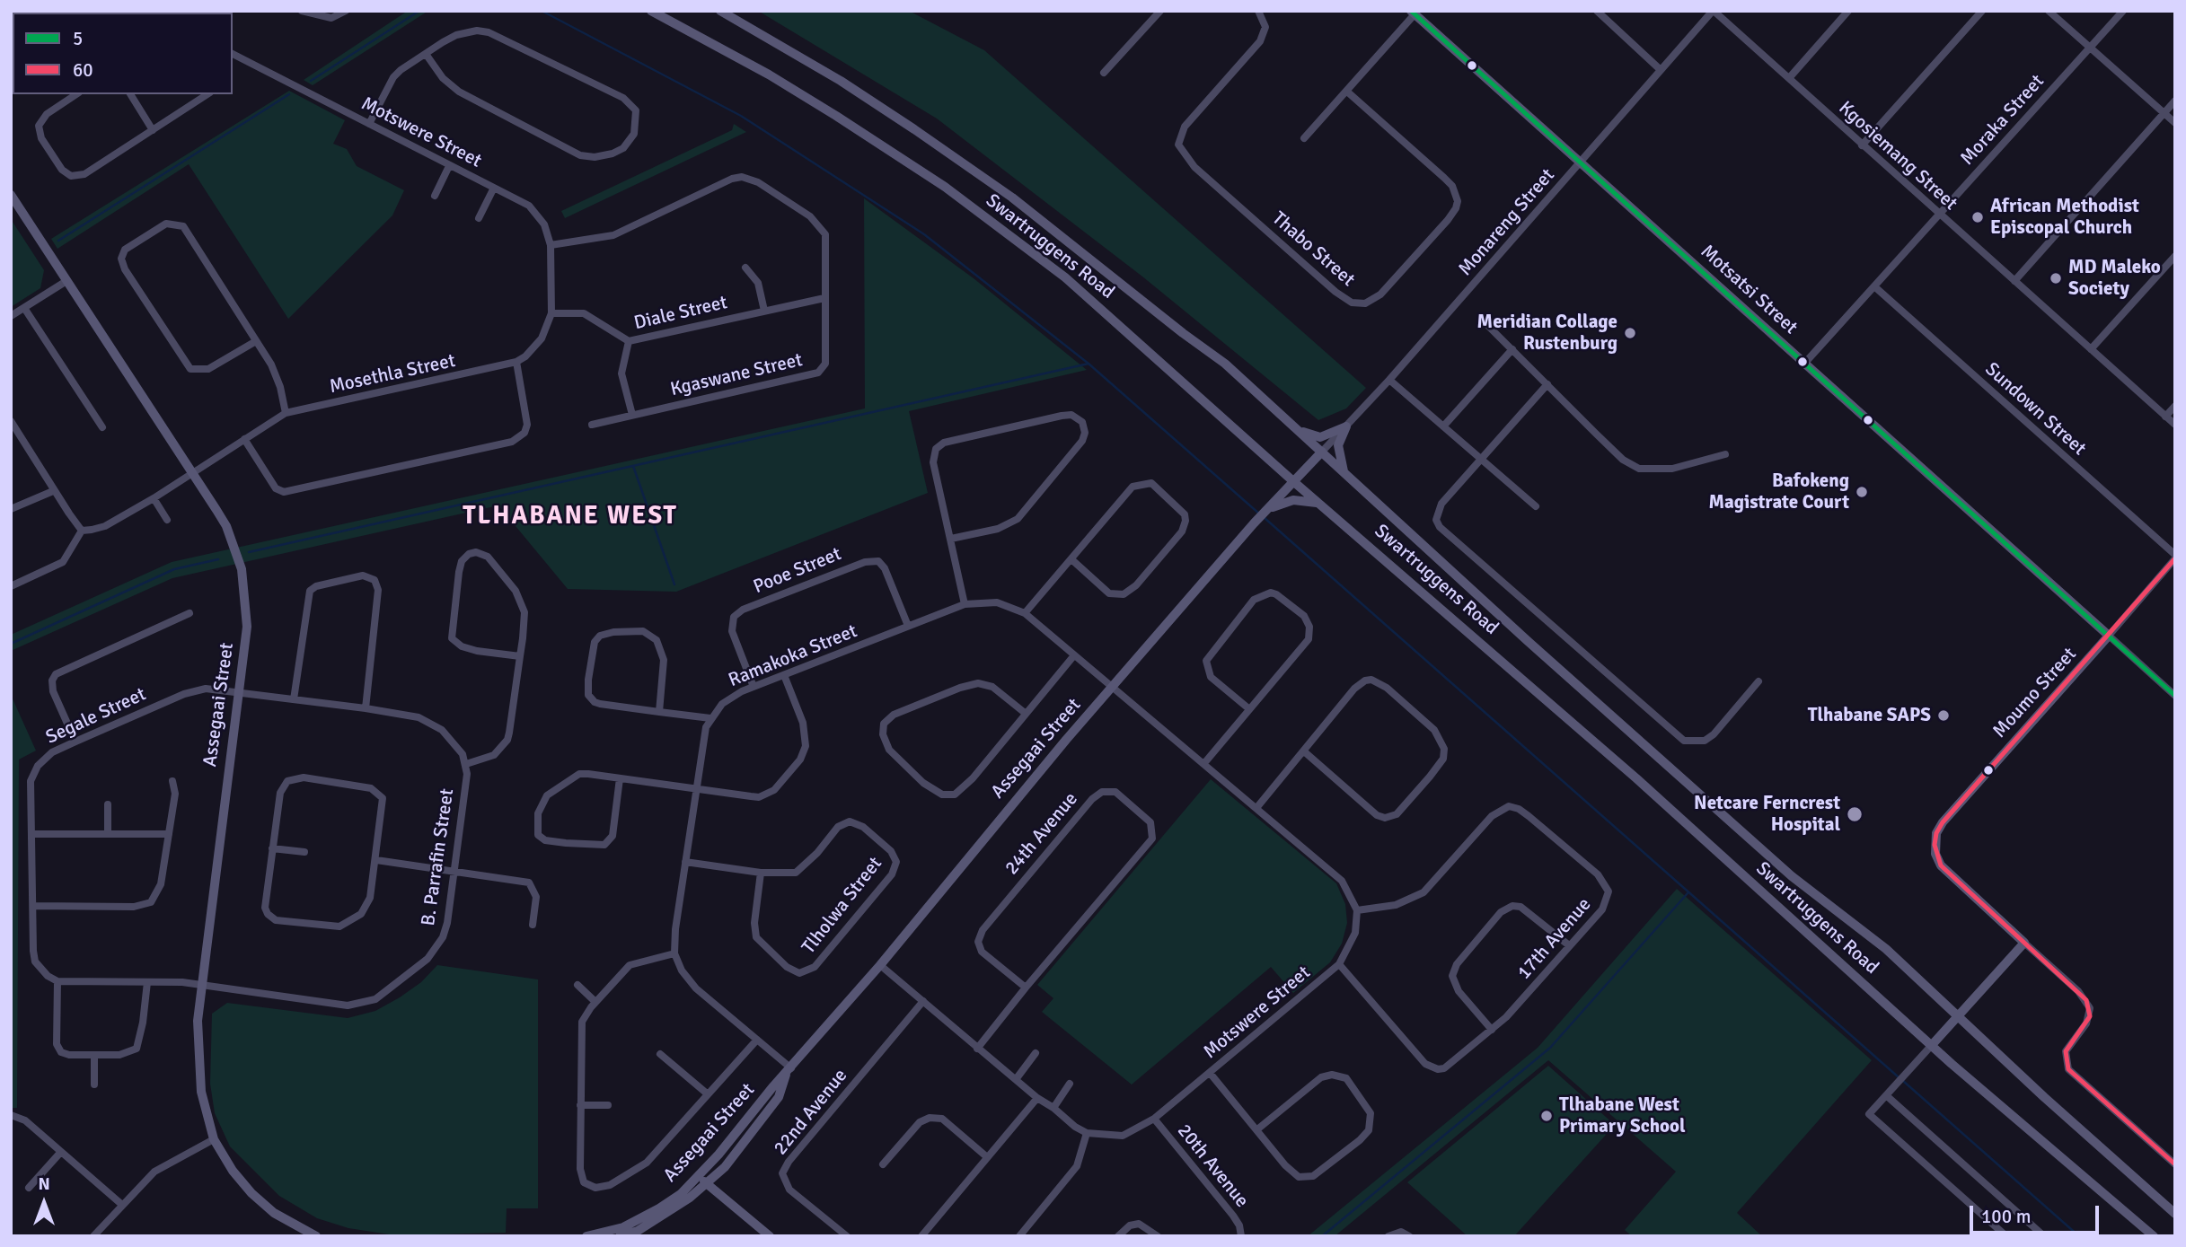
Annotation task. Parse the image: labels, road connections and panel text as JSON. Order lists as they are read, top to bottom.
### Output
{
  "streets": {
    "street": [
      "Moraka Street",
      "Motswere Street",
      "Kgosiemang Street",
      "Monareng Street",
      "Swartruggens Road",
      "Thabo Street",
      "Motsatsi Street",
      "Diale Street",
      "Mosethla Street",
      "Kgaswane Street",
      "Sundown Street",
      "Pooe Street",
      "Ramakoka Street",
      "Moumo Street",
      "Assegaai Street",
      "Segale Street",
      "24th Avenue",
      "B. Parrafin Street",
      "Tlholwa Street",
      "17th Avenue",
      "22nd Avenue",
      "20th Avenue"
    ]
  },
  "crossings": [
    ["Moraka Street", "Kgosiemang Street"],
    ["Moraka Street", "Motsatsi Street"],
    ["Moraka Street", "Sundown Street"],
    ["Motswere Street", "Mosethla Street"],
    ["Motswere Street", "Kgaswane Street"],
    ["Motswere Street", "17th Avenue"],
    ["Motswere Street", "20th Avenue"],
    ["Kgosiemang Street", "Monareng Street"],
    ["Monareng Street", "Swartruggens Road"],
    ["Monareng Street", "Motsatsi Street"],
    ["Monareng Street", "Assegaai Street"],
    ["Swartruggens Road", "Assegaai Street"],
    ["Motsatsi Street", "Moumo Street"],
    ["Diale Street", "Mosethla Street"],
    ["Diale Street", "Kgaswane Street"],
    ["Mosethla Street", "Assegaai Street"],
    ["Pooe Street", "Ramakoka Street"],
    ["Ramakoka Street", "Assegaai Street"],
    ["Assegaai Street", "Segale Street"],
    ["Assegaai Street", "B. Parrafin Street"],
    ["Segale Street", "B. Parrafin Street"]
  ],
  "districts": ["TLHABANE WEST"],
  "places": [
    "African Methodist Episcopal Church",
    "MD Maleko Society",
    "Meridian Collage Rustenburg",
    "Bafokeng Magistrate Court",
    "Tlhabane SAPS",
    "Netcare Ferncrest Hospital",
    "Tlhabane West Primary School"
  ],
  "lines": ["transit line 5", "transit line 60"],
  "legend": ["5", "60"],
  "scale_bar": "100 m",
  "north": "top"
}
